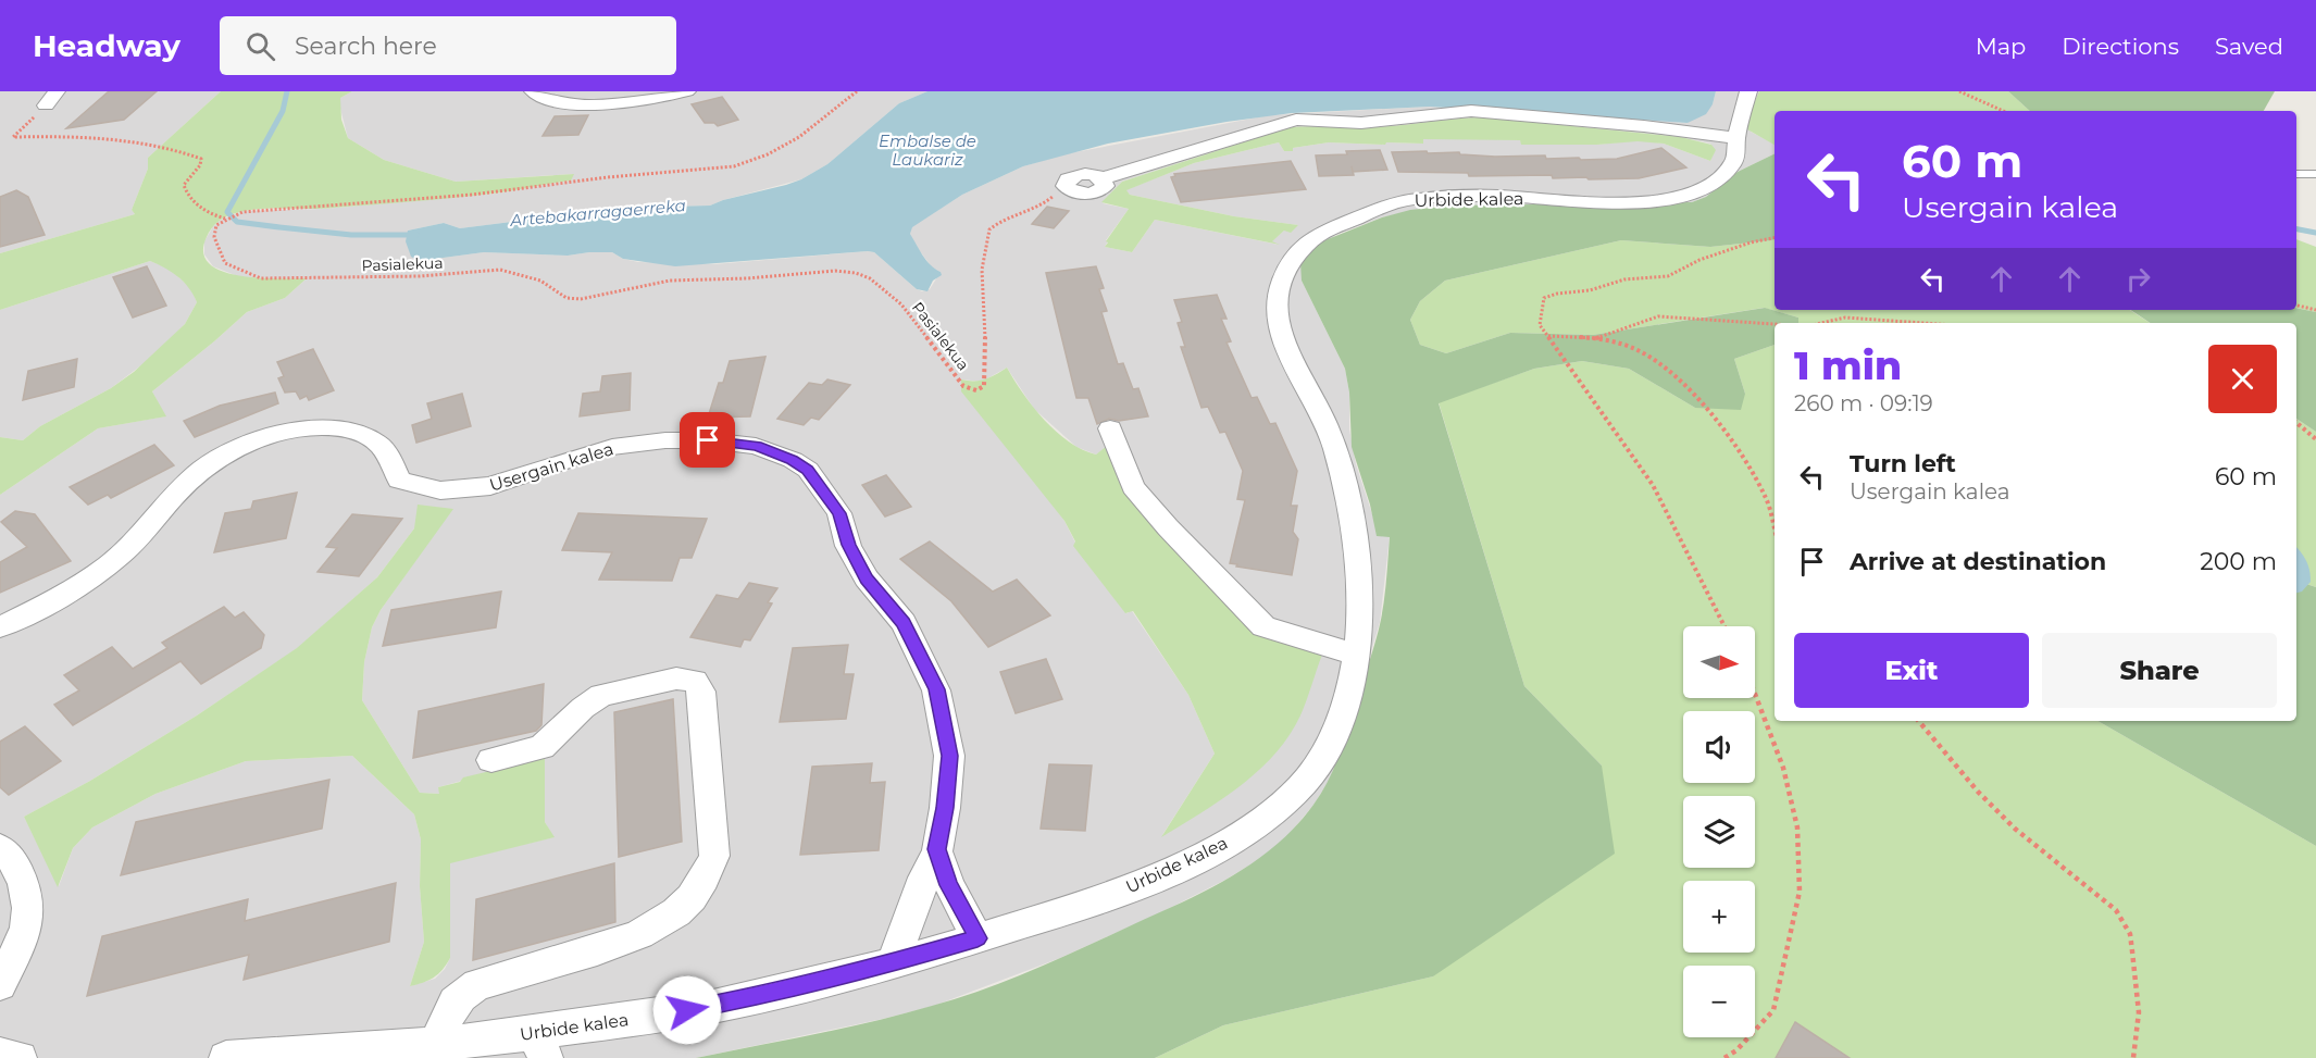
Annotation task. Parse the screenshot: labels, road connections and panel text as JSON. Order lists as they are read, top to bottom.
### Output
{
  "streets": {
    "street": ["Urbide kalea", "Usergain kalea"],
    "path": ["Pasialekua"]
  },
  "crossings": [
    ["Urbide kalea", "Usergain kalea"]
  ],
  "water": ["Embalse de Laukariz", "Artebakarragaerreka"],
  "north": "right",
  "page": {
    "header": "Headway",
    "search": "Search here",
    "nav": ["Map", "Directions", "Saved"],
    "turn": ["60 m", "Usergain kalea"],
    "heading": ["1 min", "260 m · 09:19"],
    "list": [
      {
        "name": "Turn left",
        "note": "Usergain kalea",
        "value": "60 m"
      },
      {
        "name": "Arrive at destination",
        "value": "200 m"
      }
    ],
    "buttons": ["Exit", "Share"],
    "map_buttons": ["+", "−"]
  }
}
